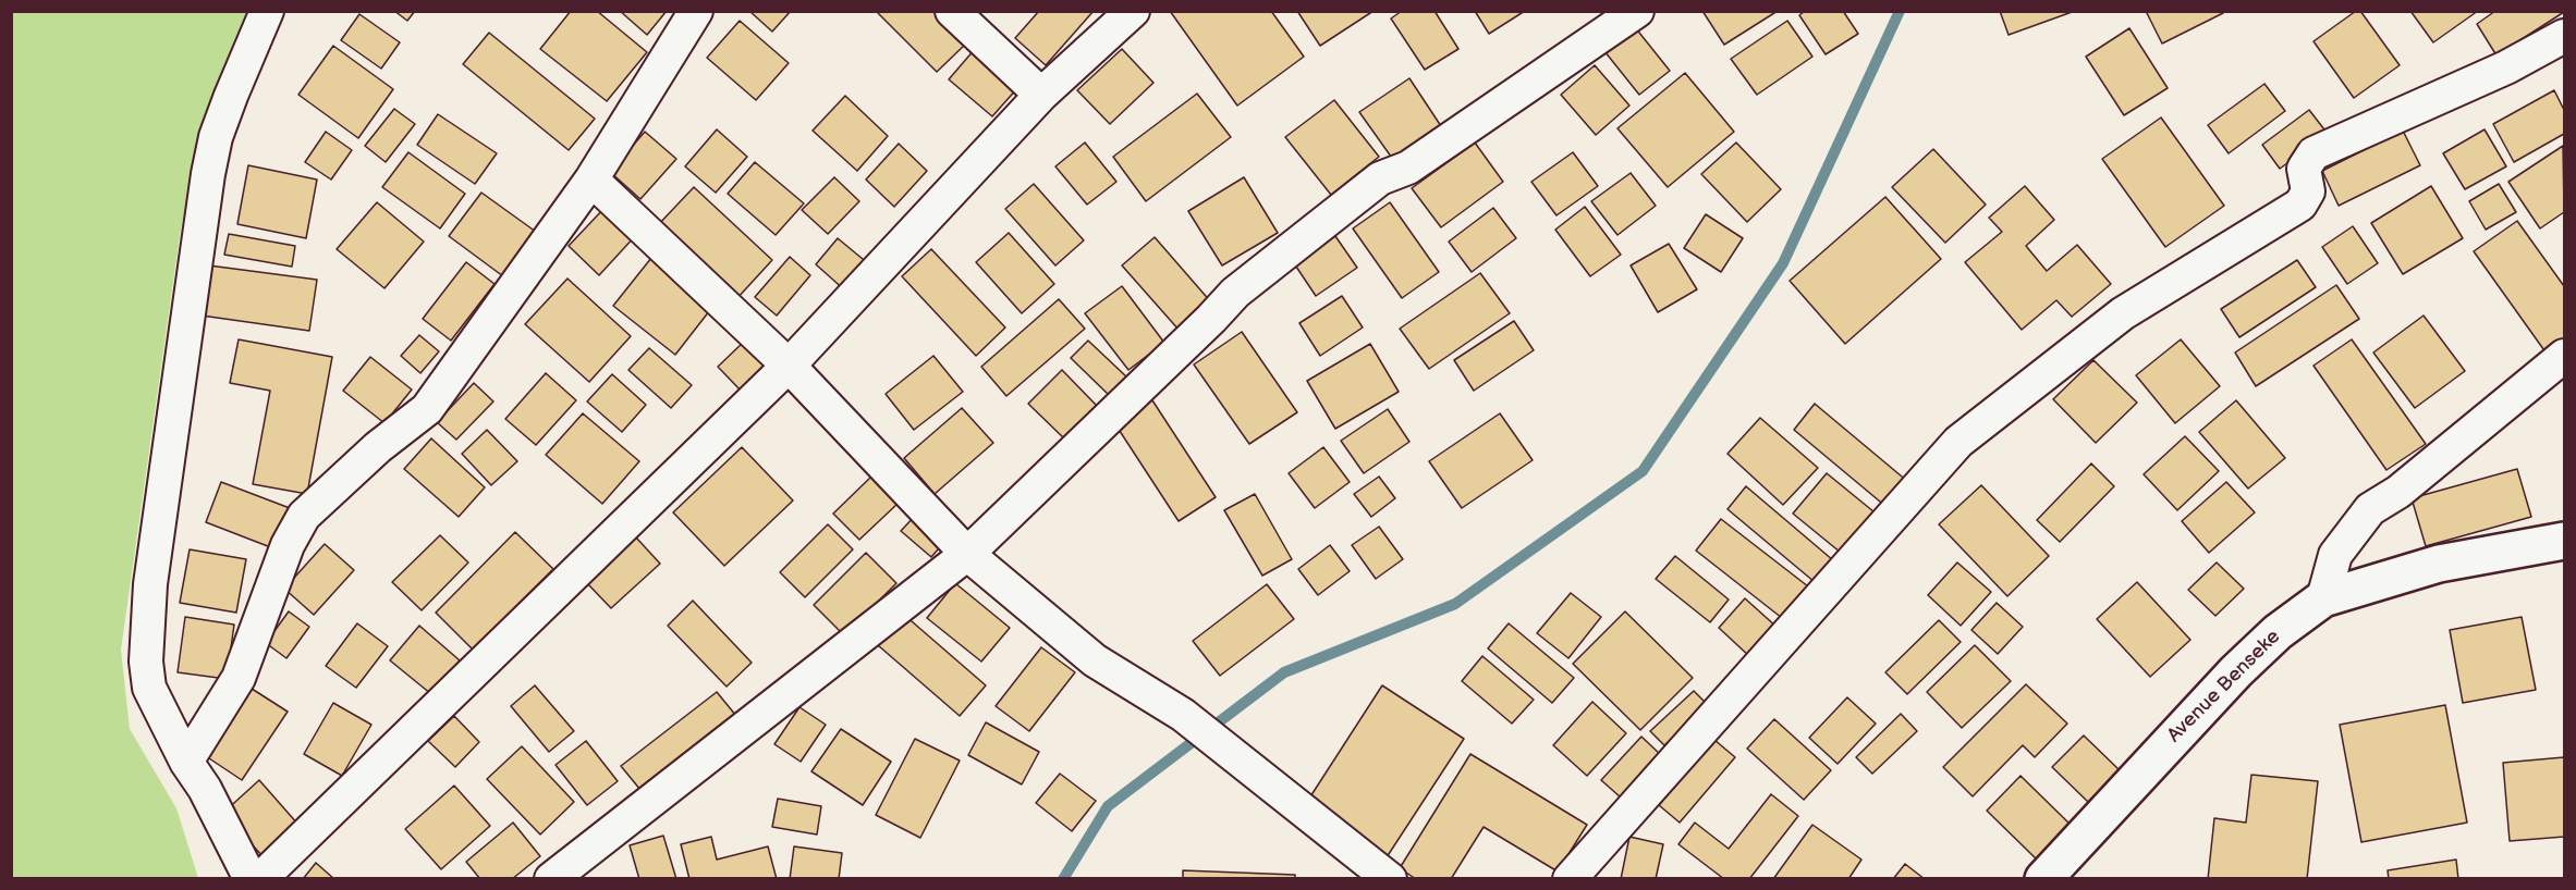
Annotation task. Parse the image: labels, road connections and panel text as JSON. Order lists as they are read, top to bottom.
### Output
{
  "streets": {
    "street": ["Avenue Benseke"]
  }
}
